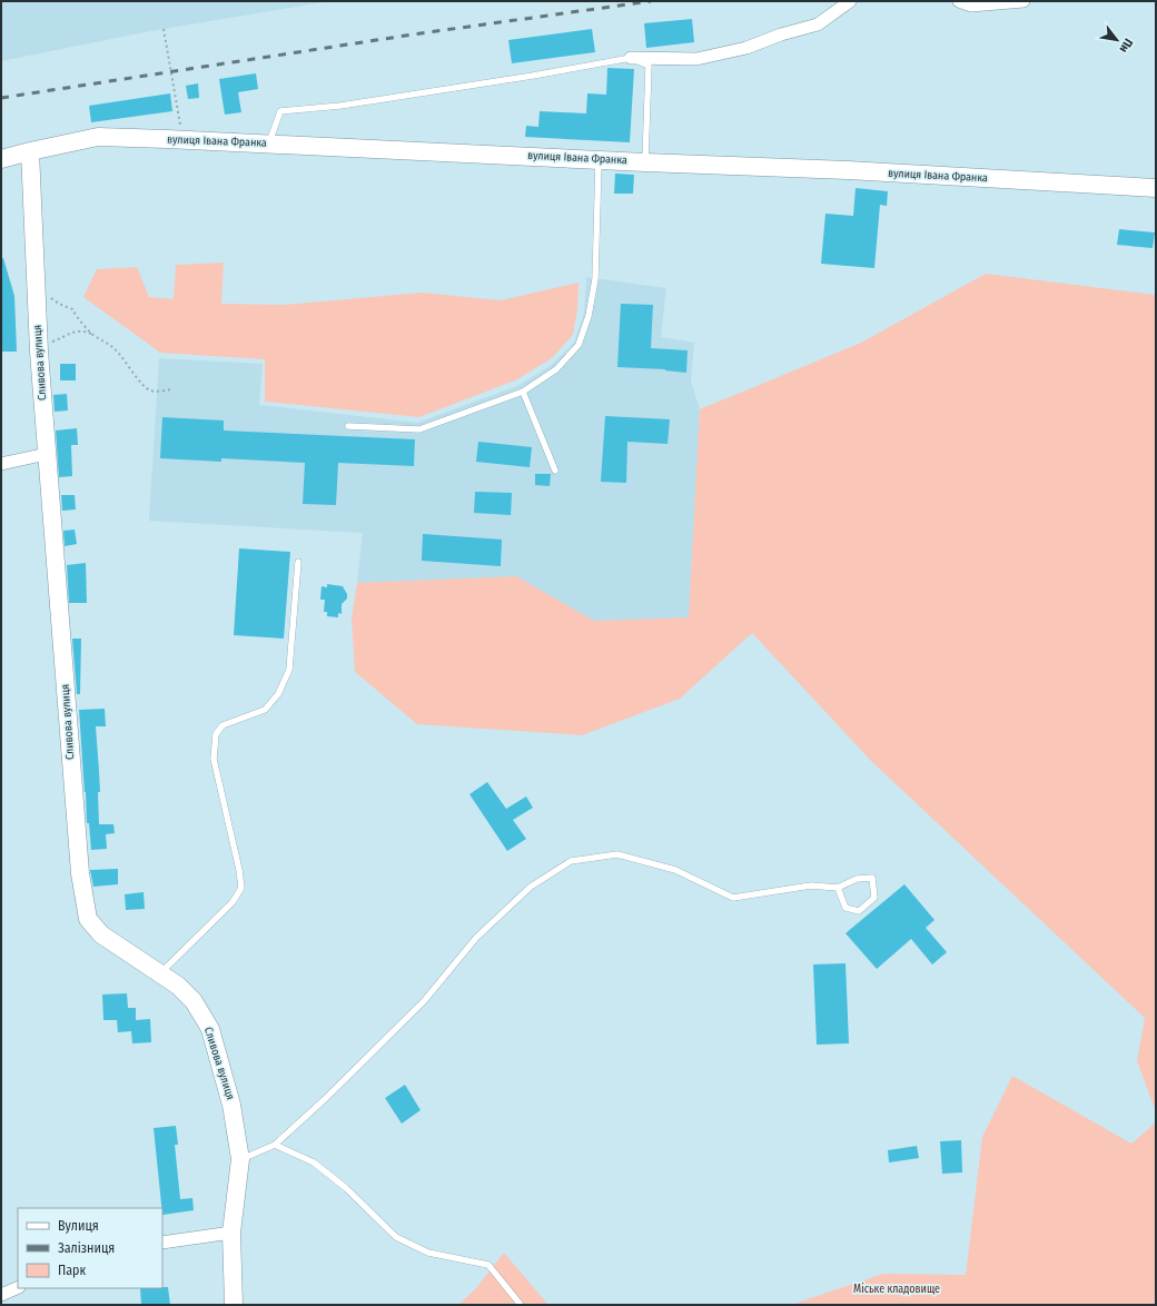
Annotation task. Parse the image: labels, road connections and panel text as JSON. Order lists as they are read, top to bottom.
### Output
{
  "streets": {
    "street": ["вулиця Івана Франка", "Сливова вулиця"]
  },
  "crossings": [
    ["вулиця Івана Франка", "Сливова вулиця"]
  ],
  "parks": ["Міське кладовище"],
  "legend": ["Вулиця", "Залізниця", "Парк"],
  "north": "bottom right"
}
